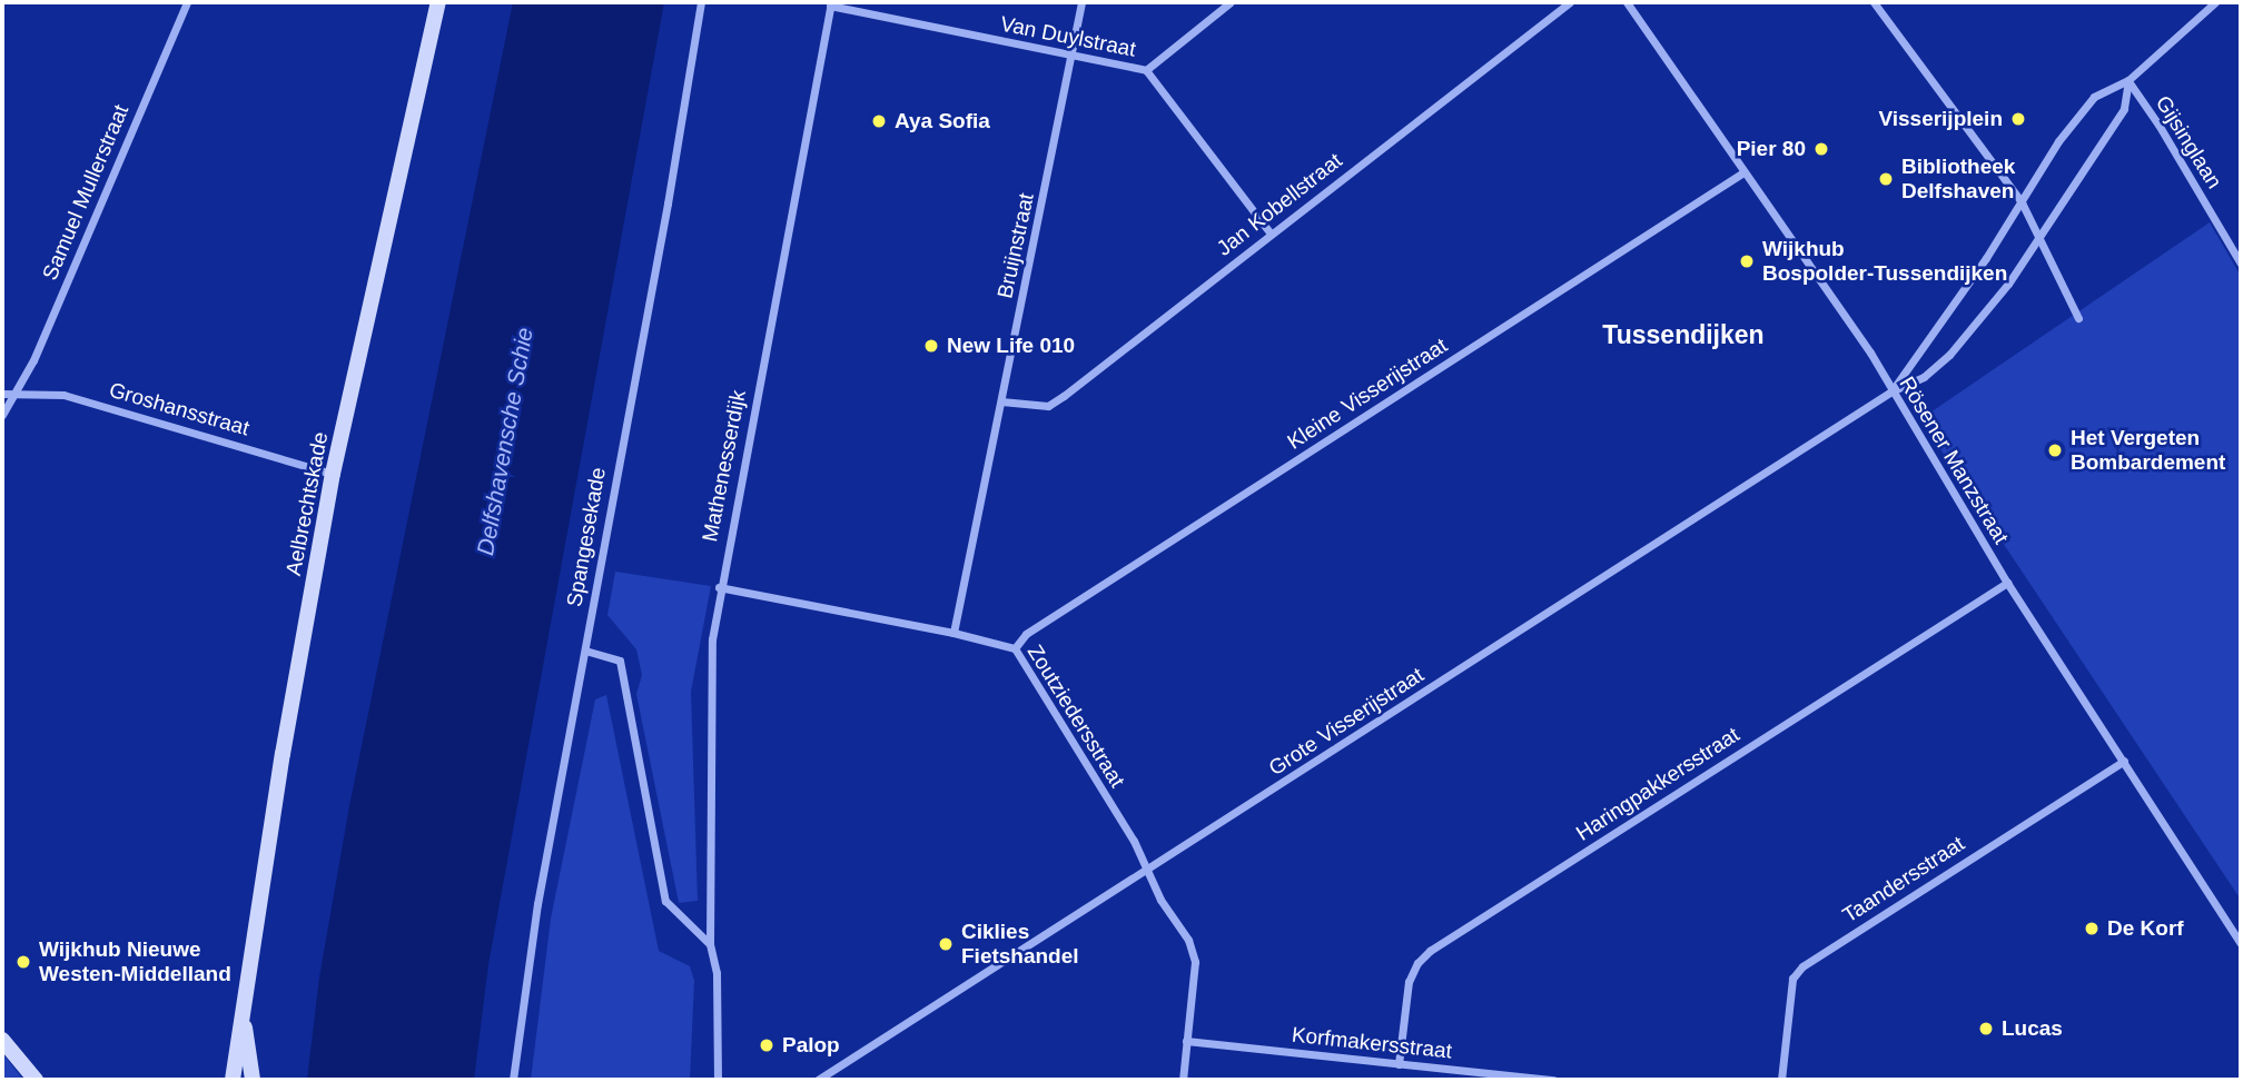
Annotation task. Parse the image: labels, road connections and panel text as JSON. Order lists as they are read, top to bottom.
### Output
{
  "streets": {
    "street": [
      "Van Duylstraat",
      "Gijsinglaan",
      "Samuel Mullerstraat",
      "Jan Kobellstraat",
      "Bruijnstraat",
      "Kleine Visserijstraat",
      "Groshansstraat",
      "Rösener Manzstraat",
      "Mathenesserdijk",
      "Aelbrechtskade",
      "Spangesekade",
      "Zoutziedersstraat",
      "Grote Visserijstraat",
      "Haringpakkersstraat",
      "Taandersstraat",
      "Korfmakersstraat"
    ]
  },
  "crossings": [
    ["Van Duylstraat", "Bruijnstraat"],
    ["Van Duylstraat", "Mathenesserdijk"],
    ["Gijsinglaan", "Grote Visserijstraat"],
    ["Samuel Mullerstraat", "Groshansstraat"],
    ["Jan Kobellstraat", "Bruijnstraat"],
    ["Bruijnstraat", "Zoutziedersstraat"],
    ["Kleine Visserijstraat", "Rösener Manzstraat"],
    ["Kleine Visserijstraat", "Zoutziedersstraat"],
    ["Groshansstraat", "Aelbrechtskade"],
    ["Rösener Manzstraat", "Grote Visserijstraat"],
    ["Rösener Manzstraat", "Haringpakkersstraat"],
    ["Rösener Manzstraat", "Taandersstraat"],
    ["Mathenesserdijk", "Zoutziedersstraat"],
    ["Zoutziedersstraat", "Grote Visserijstraat"],
    ["Zoutziedersstraat", "Korfmakersstraat"],
    ["Haringpakkersstraat", "Korfmakersstraat"]
  ],
  "districts": ["Tussendijken"],
  "water": ["Delfshavensche Schie"],
  "places": [
    "Visserijplein",
    "Aya Sofia",
    "Pier 80",
    "Bibliotheek Delfshaven",
    "Wijkhub Bospolder-Tussendijken",
    "New Life 010",
    "Het Vergeten Bombardement",
    "De Korf",
    "Ciklies Fietshandel",
    "Wijkhub Nieuwe Westen-Middelland",
    "Lucas",
    "Palop"
  ]
}
